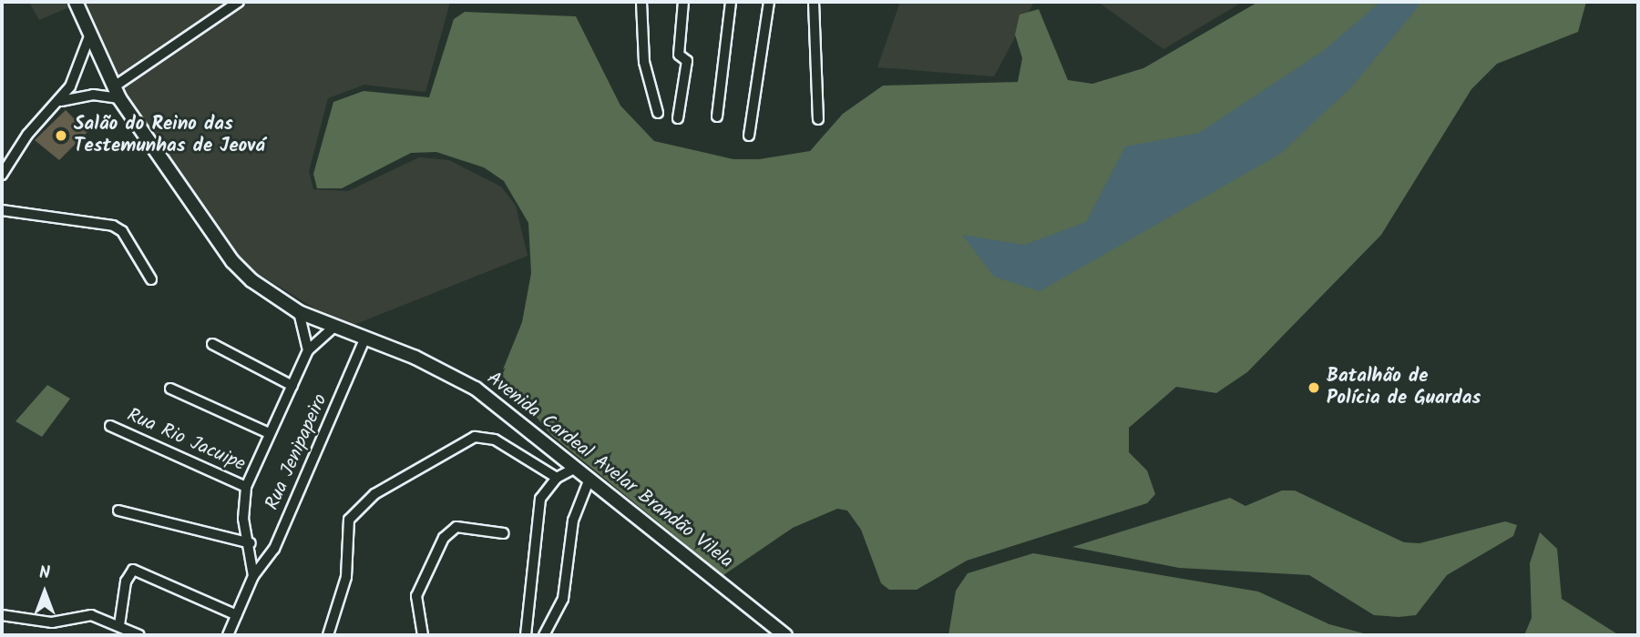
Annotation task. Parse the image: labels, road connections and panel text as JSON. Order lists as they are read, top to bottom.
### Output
{
  "streets": {
    "main road": ["Avenida Cardeal Avelar Brandão Vilela"],
    "street": ["Rua Rio Jacuipe", "Rua Jenipapeiro"]
  },
  "crossings": [
    ["Rua Jenipapeiro", "Avenida Cardeal Avelar Brandão Vilela"]
  ],
  "places": ["Salão do Reino das Testemunhas de Jeová", "Batalhão de Polícia de Guardas"],
  "north": "top"
}
